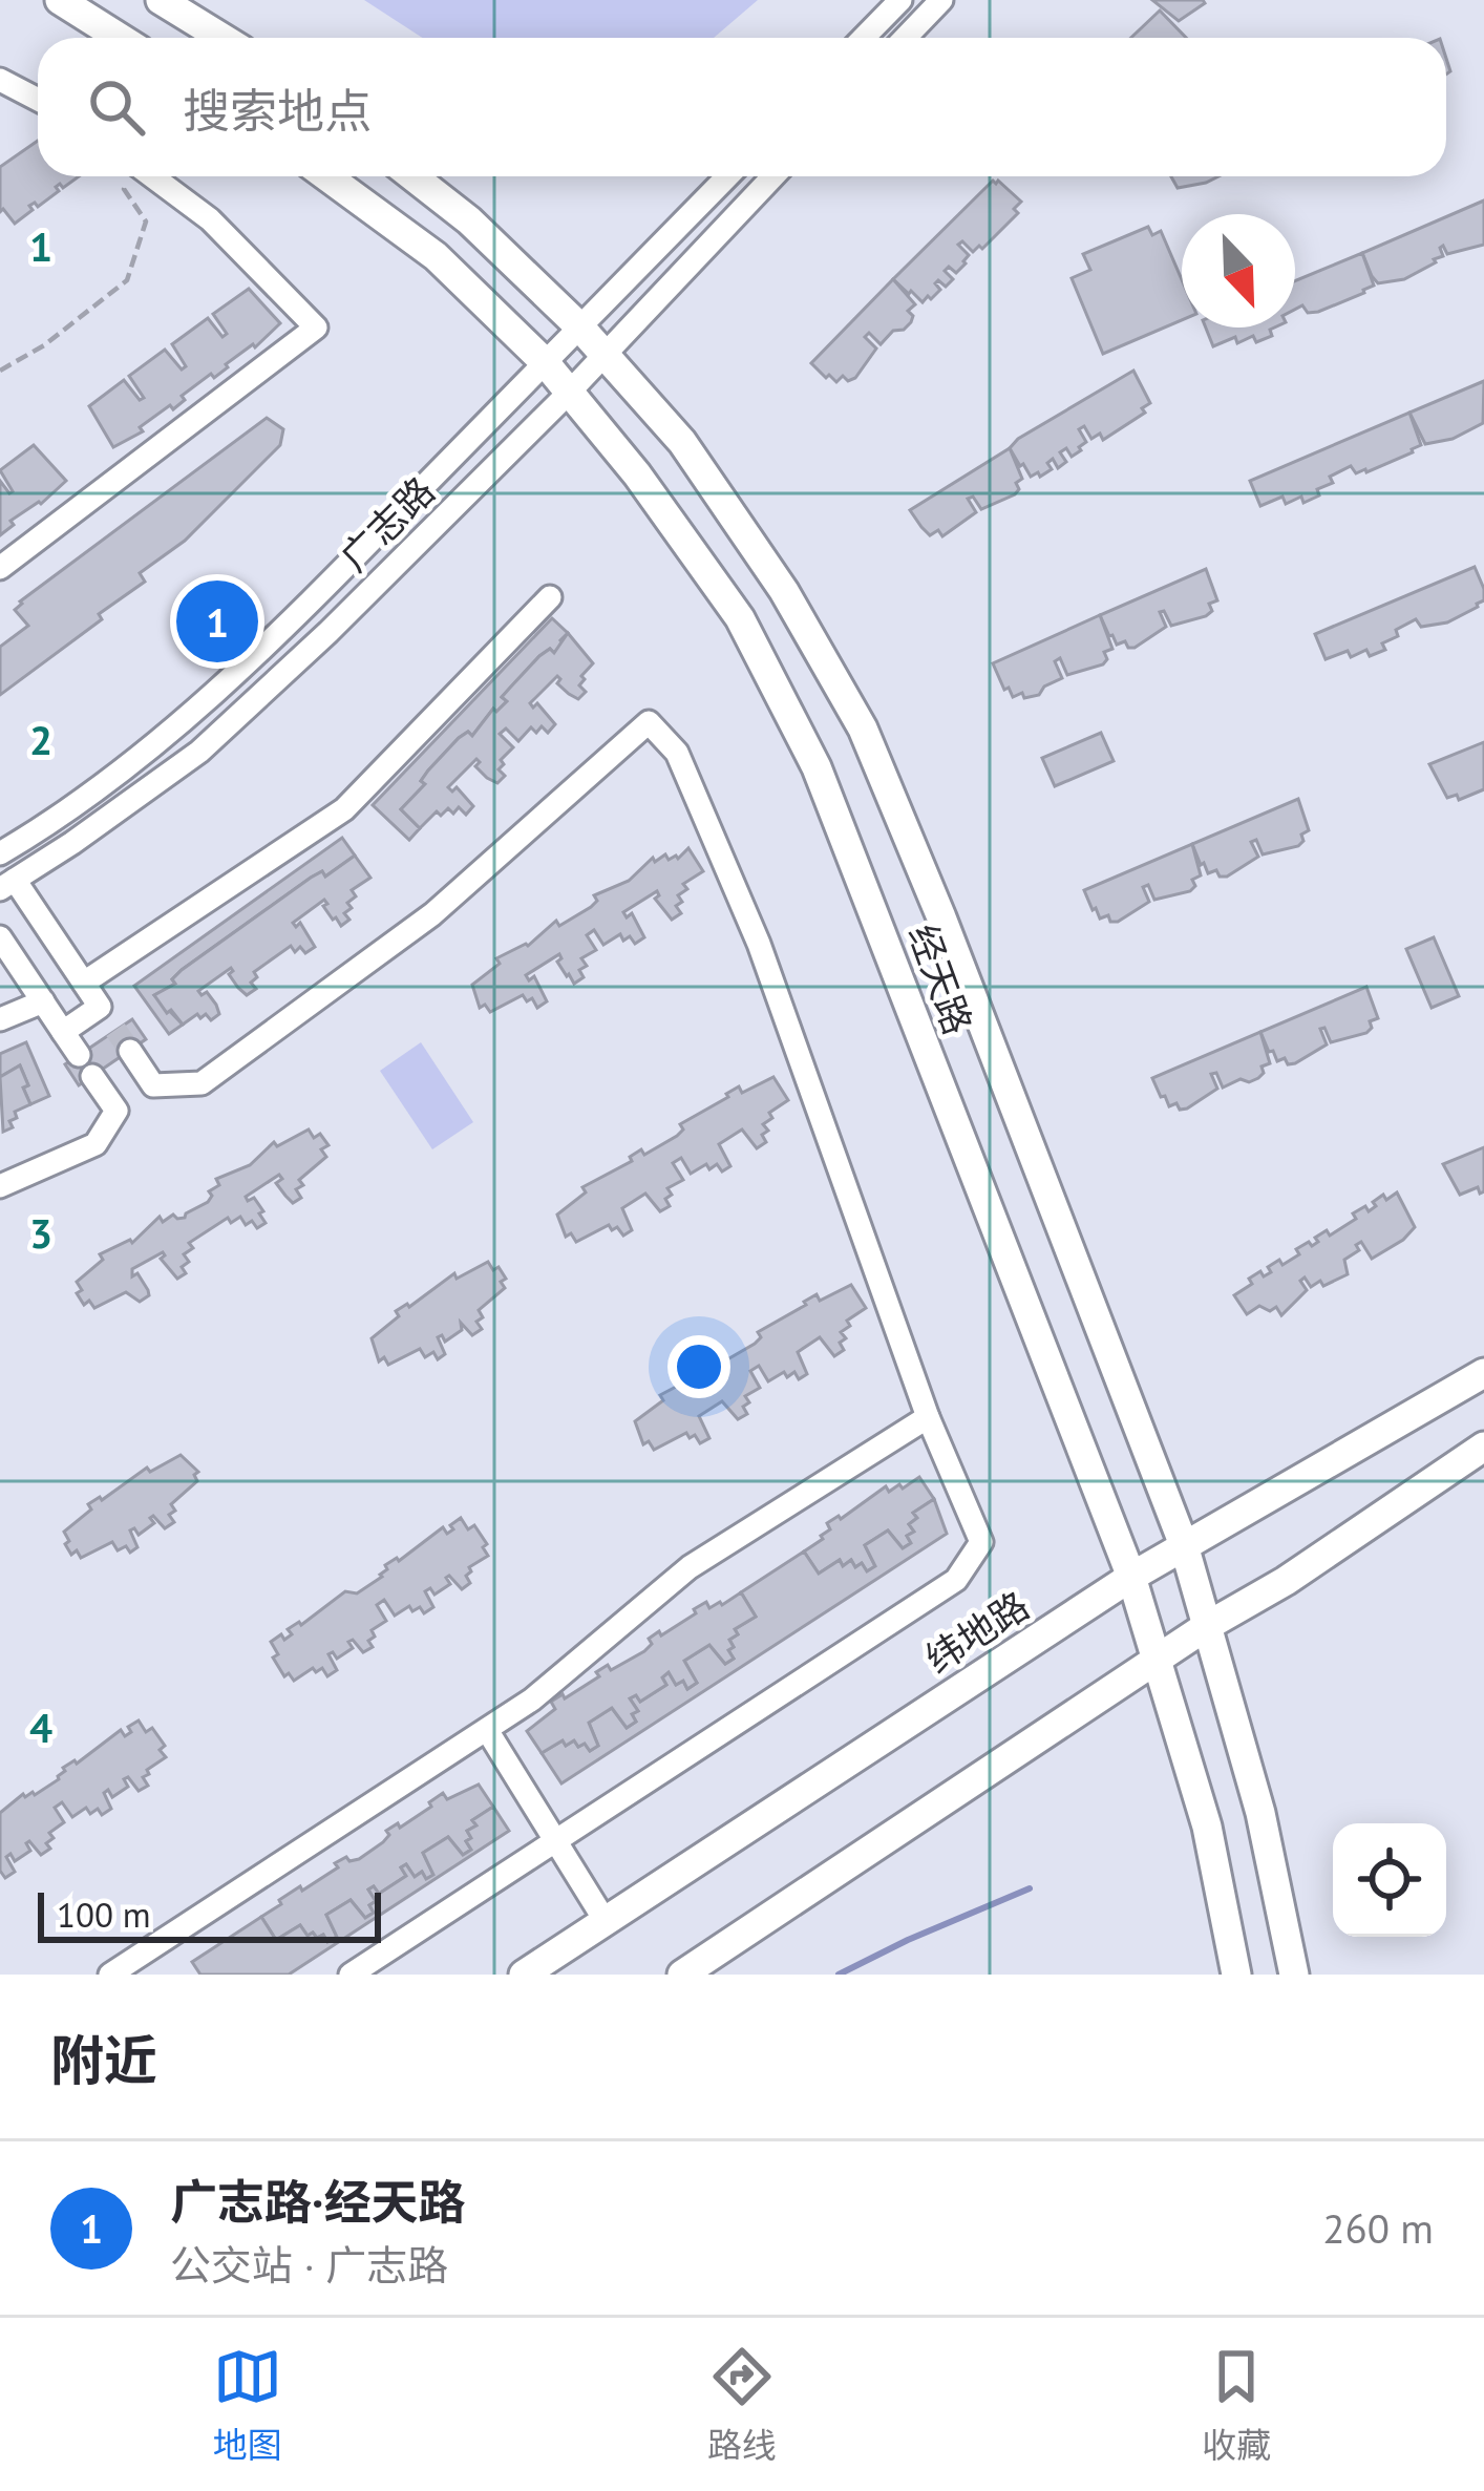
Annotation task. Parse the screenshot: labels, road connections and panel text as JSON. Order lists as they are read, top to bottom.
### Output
{
  "streets": {
    "main road": ["经天路", "纬地路"],
    "street": ["广志路"]
  },
  "crossings": [
    ["广志路", "经天路"],
    ["经天路", "纬地路"]
  ],
  "scale_bar": "100 m",
  "north": "bottom right",
  "page": {
    "search": "搜索地点",
    "pins": "1",
    "scale": "100 m",
    "heading": "附近",
    "list": [
      {
        "mark": "1",
        "name": "广志路·经天路",
        "note": "公交站 · 广志路",
        "value": "260 m"
      }
    ],
    "nav": ["地图", "路线", "收藏"]
  },
  "grid": {
    "rows": [
      "1",
      "2",
      "3",
      "4"
    ]
  }
}
